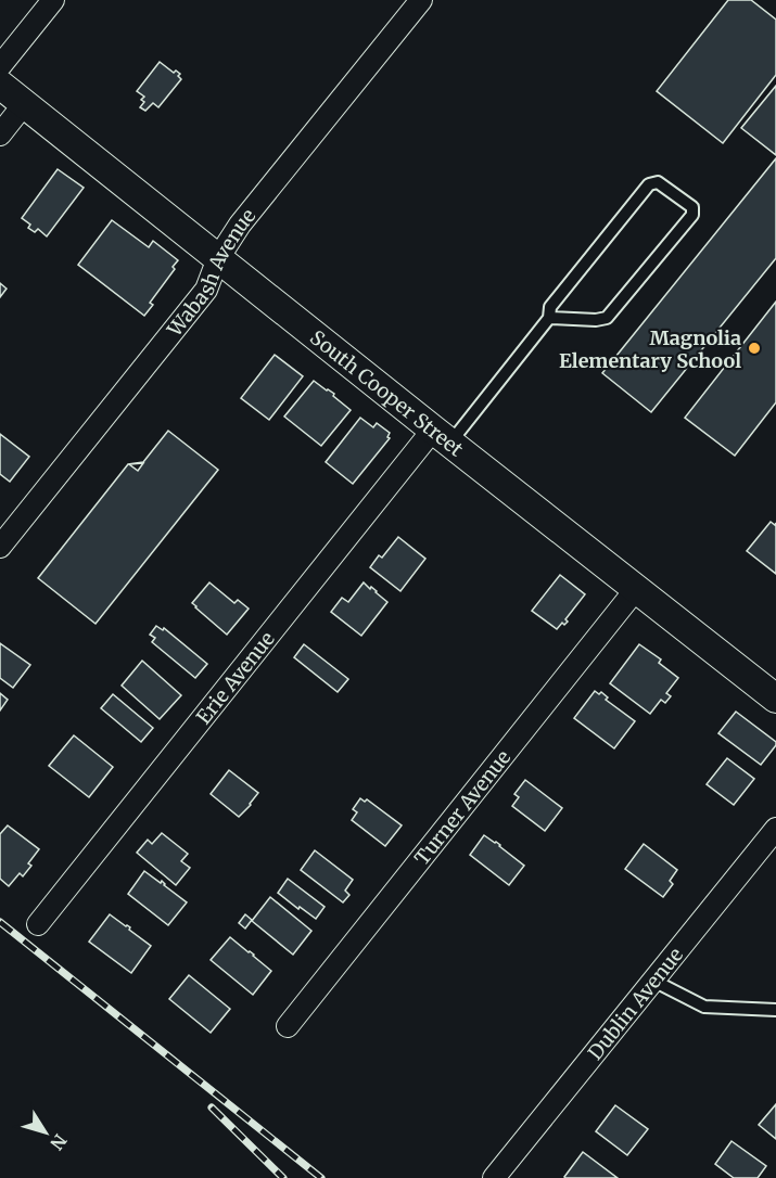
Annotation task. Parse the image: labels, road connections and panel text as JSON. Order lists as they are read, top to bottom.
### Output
{
  "streets": {
    "street": [
      "Wabash Avenue",
      "South Cooper Street",
      "Erie Avenue",
      "Turner Avenue",
      "Dublin Avenue"
    ]
  },
  "crossings": [
    ["Wabash Avenue", "South Cooper Street"],
    ["South Cooper Street", "Erie Avenue"],
    ["South Cooper Street", "Turner Avenue"]
  ],
  "places": ["Magnolia Elementary School"],
  "north": "bottom right"
}
